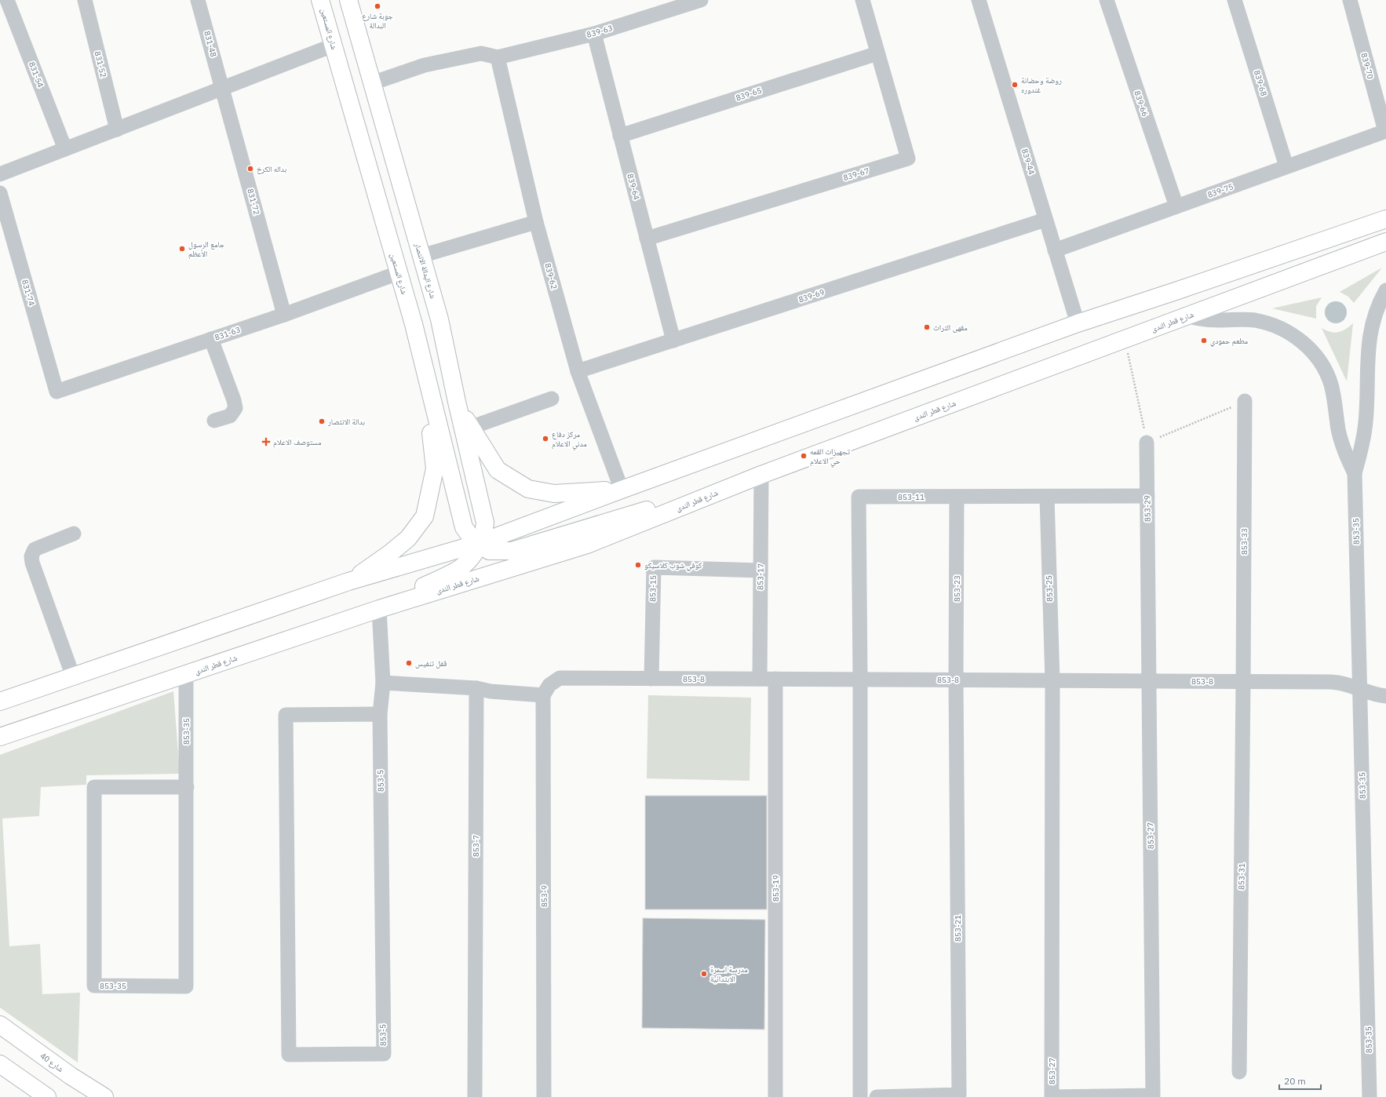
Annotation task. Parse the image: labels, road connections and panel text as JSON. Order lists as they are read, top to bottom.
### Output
{
  "streets": {
    "main road": [
      "شارع المستعين",
      "شارع البدالة الانتصار",
      "شارع قطر الندى",
      "شارع 40"
    ],
    "street": [
      "839-63",
      "831-48",
      "831-52",
      "839-70",
      "831-54",
      "839-68",
      "839-65",
      "839-66",
      "839-44",
      "839-67",
      "839-64",
      "839-75",
      "831-72",
      "839-62",
      "831-74",
      "839-69",
      "831-63",
      "853-11",
      "853-29",
      "853-35",
      "853-33",
      "853-17",
      "853-15",
      "853-23",
      "853-25",
      "853-8",
      "853-5",
      "853-27",
      "853-7",
      "853-31",
      "853-19",
      "853-9",
      "853-21"
    ]
  },
  "crossings": [
    ["شارع المستعين", "شارع البدالة الانتصار"],
    ["شارع المستعين", "شارع قطر الندى"],
    ["شارع المستعين", "831-63"],
    ["شارع المستعين", "853-17"],
    ["839-63", "839-64"],
    ["839-63", "839-62"],
    ["831-48", "831-72"],
    ["839-70", "839-75"],
    ["839-68", "839-75"],
    ["839-65", "839-67"],
    ["839-65", "839-64"],
    ["839-66", "839-75"],
    ["839-44", "839-75"],
    ["839-44", "839-69"],
    ["839-67", "839-64"],
    ["839-64", "839-69"],
    ["831-72", "831-63"],
    ["شارع البدالة الانتصار", "شارع قطر الندى"],
    ["839-62", "839-69"],
    ["831-74", "831-63"],
    ["شارع قطر الندى", "853-35"],
    ["شارع قطر الندى", "853-17"],
    ["853-11", "853-29"],
    ["853-11", "853-23"],
    ["853-11", "853-25"],
    ["853-11", "853-8"],
    ["853-29", "853-8"],
    ["853-29", "853-27"],
    ["853-35", "853-8"],
    ["853-33", "853-8"],
    ["853-33", "853-31"],
    ["853-17", "853-15"],
    ["853-17", "853-8"],
    ["853-15", "853-8"],
    ["853-23", "853-8"],
    ["853-23", "853-21"],
    ["853-25", "853-8"],
    ["853-25", "853-27"],
    ["853-8", "853-27"],
    ["853-8", "853-31"],
    ["853-8", "853-19"],
    ["853-8", "853-9"],
    ["853-8", "853-21"]
  ],
  "places": {
    "other": [
      "جوبة شارع البدالة",
      "روضة وحضانة غندوره",
      "بداله الكرخ",
      "جامع الرسول الأعظم",
      "مقهى التراث",
      "مطعم حمودي",
      "بدالة الانتصار",
      "مركز دفاع مدني الاعلام",
      "تجهيزات القمه حي الاعلام",
      "كوفي شوب كلاسيكو",
      "قفل تنفيس",
      "مدرسة اسمرة الابتدائية"
    ],
    "health": ["مستوصف الاعلام"]
  },
  "scale_bar": "20 m"
}
